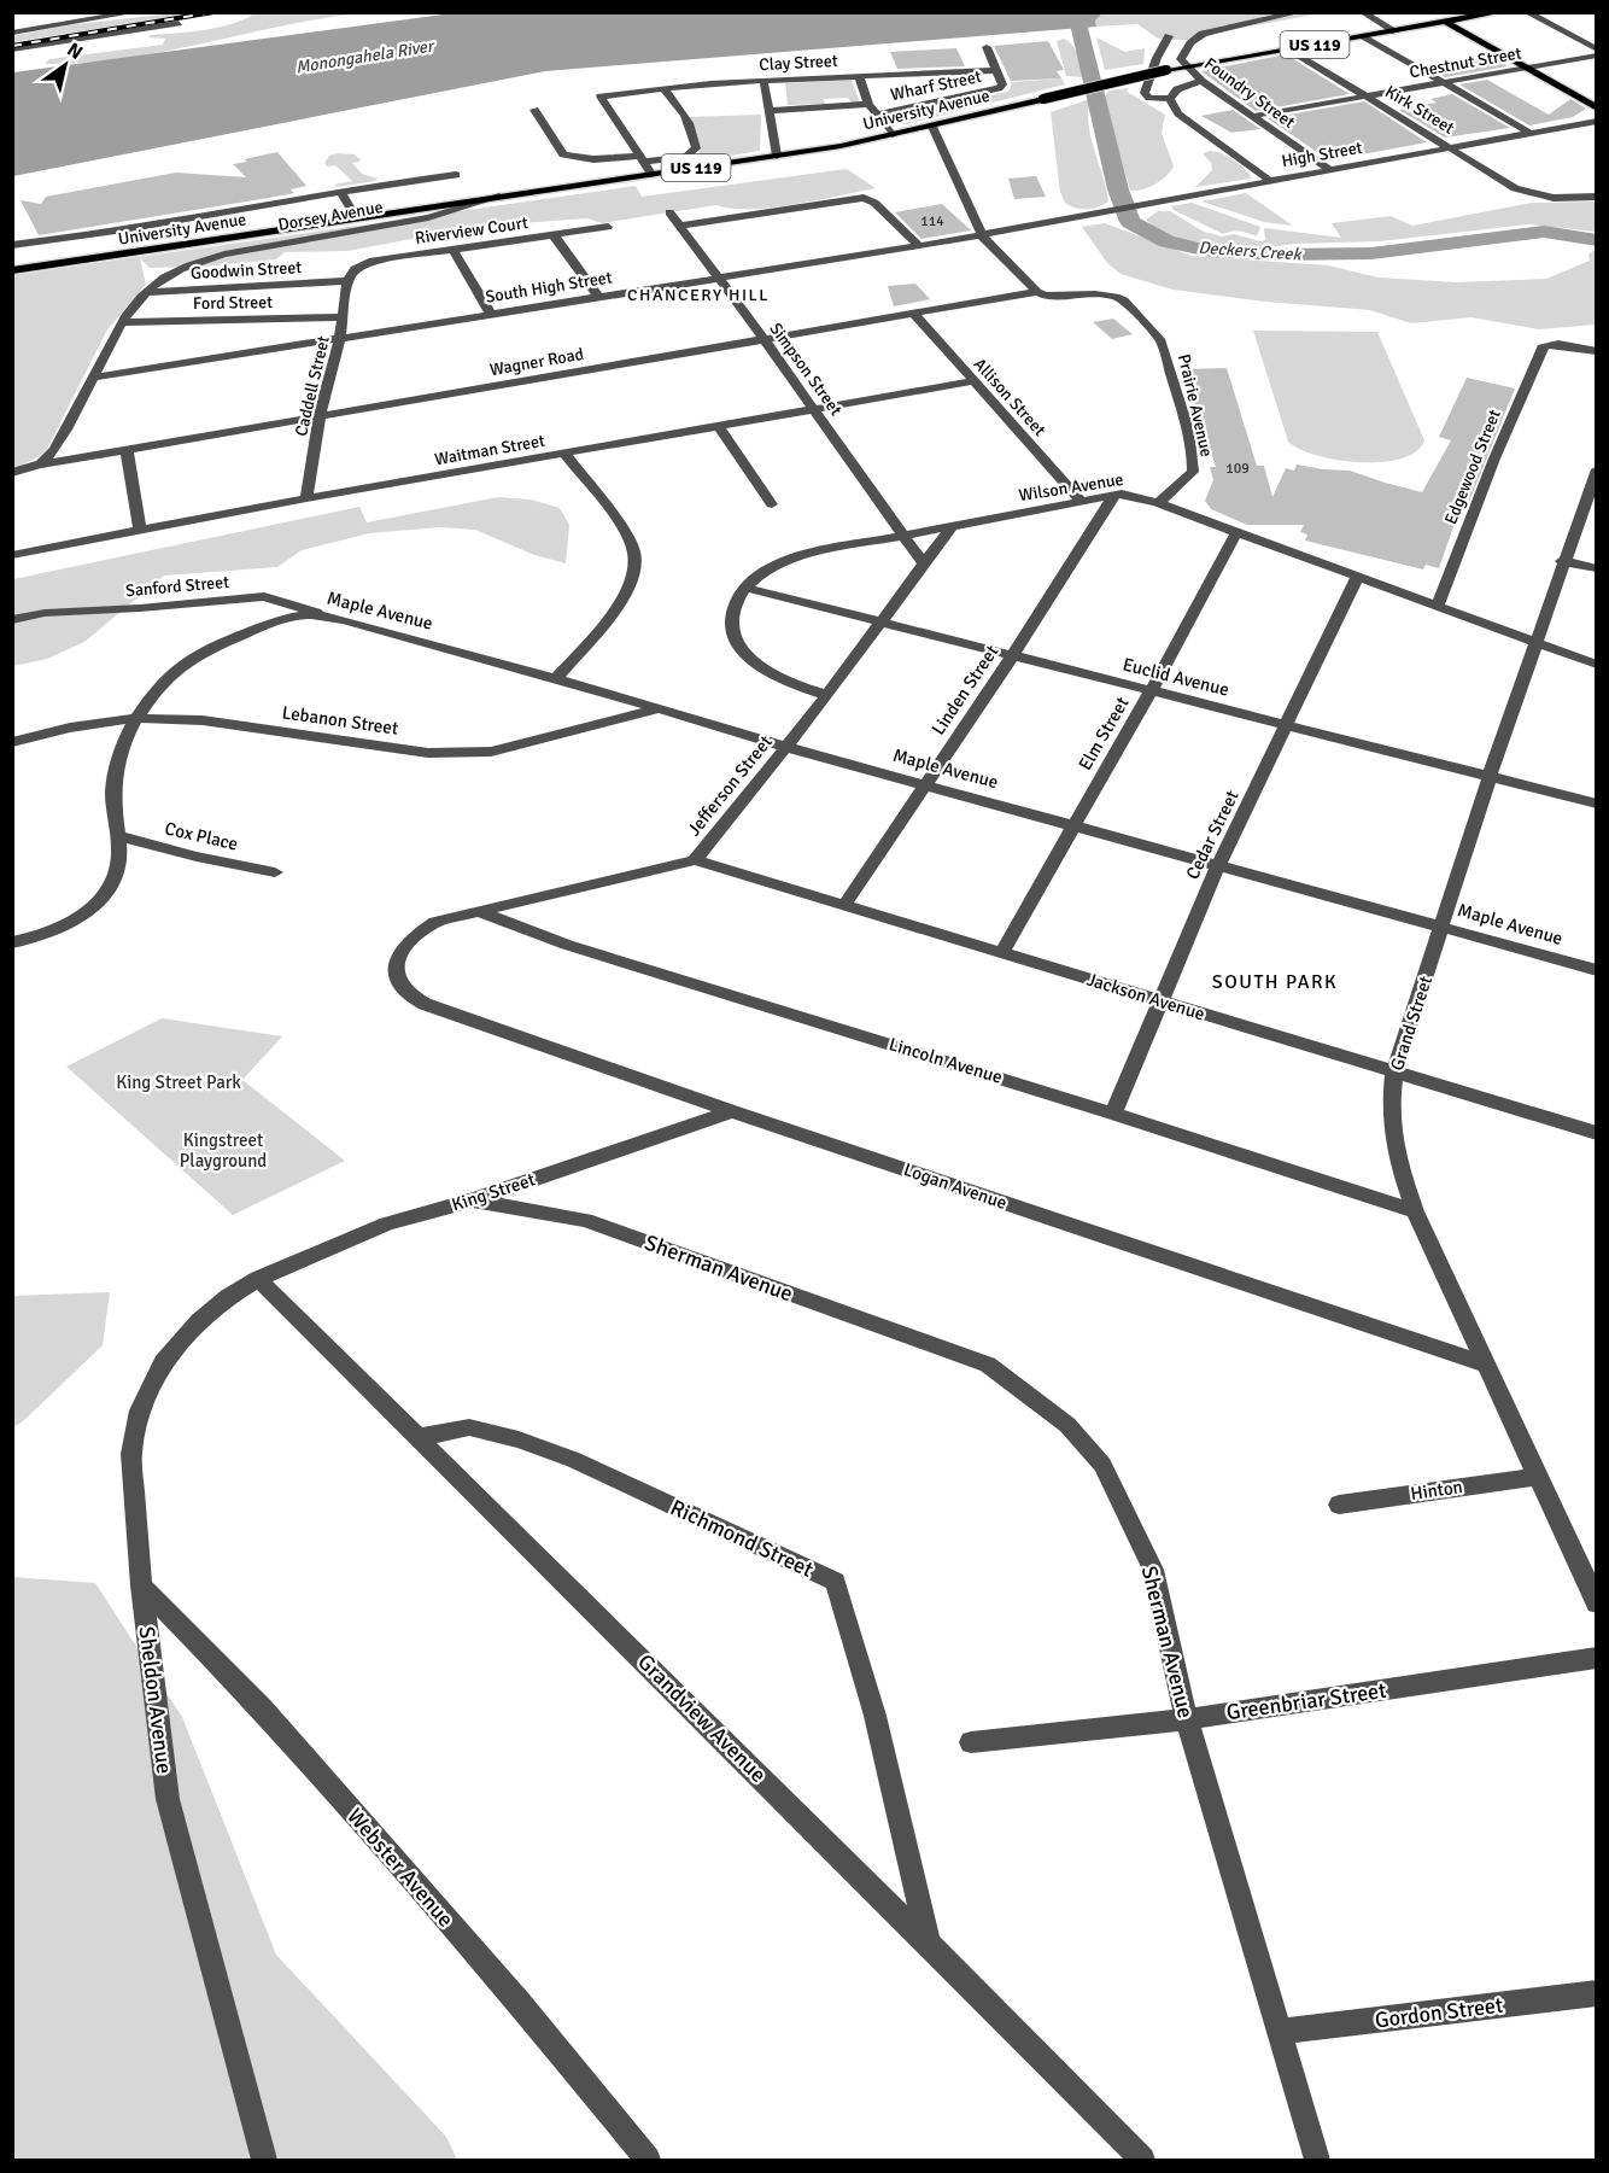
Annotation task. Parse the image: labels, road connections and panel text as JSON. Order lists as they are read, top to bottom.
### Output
{
  "streets": {
    "main road": ["US 119", "University Avenue"],
    "street": [
      "Clay Street",
      "Chestnut Street",
      "Wharf Street",
      "Foundry Street",
      "Kirk Street",
      "High Street",
      "Dorsey Avenue",
      "Riverview Court",
      "Goodwin Street",
      "South High Street",
      "Ford Street",
      "Wagner Road",
      "Simpson Street",
      "Caddell Street",
      "Allison Street",
      "Prairie Avenue",
      "Waitman Street",
      "Edgewood Street",
      "Wilson Avenue",
      "Sanford Street",
      "Maple Avenue",
      "Euclid Avenue",
      "Linden Street",
      "Lebanon Street",
      "Elm Street",
      "Jefferson Street",
      "Cedar Street",
      "Cox Place",
      "Jackson Avenue",
      "Grand Street",
      "Lincoln Avenue",
      "Logan Avenue",
      "King Street",
      "Sherman Avenue",
      "Hinton",
      "Richmond Street",
      "Sheldon Avenue",
      "Greenbriar Street",
      "Grandview Avenue",
      "Webster Avenue",
      "Gordon Street"
    ]
  },
  "crossings": [
    ["Clay Street", "Wharf Street"],
    ["Chestnut Street", "Foundry Street"],
    ["Chestnut Street", "Kirk Street"],
    ["Foundry Street", "University Avenue"],
    ["Foundry Street", "High Street"],
    ["University Avenue", "Kirk Street"],
    ["University Avenue", "Dorsey Avenue"],
    ["Kirk Street", "High Street"],
    ["High Street", "South High Street"],
    ["Dorsey Avenue", "Goodwin Street"],
    ["Dorsey Avenue", "South High Street"],
    ["Dorsey Avenue", "Ford Street"],
    ["Dorsey Avenue", "Wagner Road"],
    ["Riverview Court", "Goodwin Street"],
    ["Riverview Court", "Caddell Street"],
    ["Goodwin Street", "Caddell Street"],
    ["South High Street", "Simpson Street"],
    ["South High Street", "Caddell Street"],
    ["Ford Street", "Caddell Street"],
    ["Wagner Road", "Simpson Street"],
    ["Wagner Road", "Caddell Street"],
    ["Wagner Road", "Allison Street"],
    ["Wagner Road", "Prairie Avenue"],
    ["Simpson Street", "Waitman Street"],
    ["Simpson Street", "Wilson Avenue"],
    ["Caddell Street", "Waitman Street"],
    ["Allison Street", "Waitman Street"],
    ["Allison Street", "Wilson Avenue"],
    ["Prairie Avenue", "Wilson Avenue"],
    ["Edgewood Street", "Wilson Avenue"],
    ["Wilson Avenue", "Euclid Avenue"],
    ["Wilson Avenue", "Linden Street"],
    ["Wilson Avenue", "Elm Street"],
    ["Wilson Avenue", "Jefferson Street"],
    ["Wilson Avenue", "Cedar Street"],
    ["Wilson Avenue", "Grand Street"],
    ["Sanford Street", "Maple Avenue"],
    ["Maple Avenue", "Linden Street"],
    ["Maple Avenue", "Lebanon Street"],
    ["Maple Avenue", "Elm Street"],
    ["Maple Avenue", "Jefferson Street"],
    ["Maple Avenue", "Cedar Street"],
    ["Maple Avenue", "Cox Place"],
    ["Maple Avenue", "Grand Street"],
    ["Euclid Avenue", "Linden Street"],
    ["Euclid Avenue", "Elm Street"],
    ["Euclid Avenue", "Jefferson Street"],
    ["Euclid Avenue", "Cedar Street"],
    ["Euclid Avenue", "Grand Street"],
    ["Linden Street", "Jackson Avenue"],
    ["Elm Street", "Jackson Avenue"],
    ["Jefferson Street", "Jackson Avenue"],
    ["Jefferson Street", "Lincoln Avenue"],
    ["Jefferson Street", "Logan Avenue"],
    ["Cedar Street", "Jackson Avenue"],
    ["Cedar Street", "Lincoln Avenue"],
    ["Jackson Avenue", "Grand Street"],
    ["Grand Street", "Lincoln Avenue"],
    ["Grand Street", "Logan Avenue"],
    ["Grand Street", "Hinton"],
    ["Logan Avenue", "King Street"],
    ["King Street", "Sherman Avenue"],
    ["King Street", "Sheldon Avenue"],
    ["King Street", "Grandview Avenue"],
    ["Sherman Avenue", "Greenbriar Street"],
    ["Sherman Avenue", "Gordon Street"],
    ["Richmond Street", "Grandview Avenue"],
    ["Sheldon Avenue", "Grandview Avenue"],
    ["Sheldon Avenue", "Webster Avenue"]
  ],
  "districts": ["CHANCERY HILL", "SOUTH PARK"],
  "water": ["Monongahela River", "Deckers Creek"],
  "parks": ["King Street Park", "Kingstreet Playground"],
  "house_numbers": ["114", "109"],
  "north": "top right"
}
